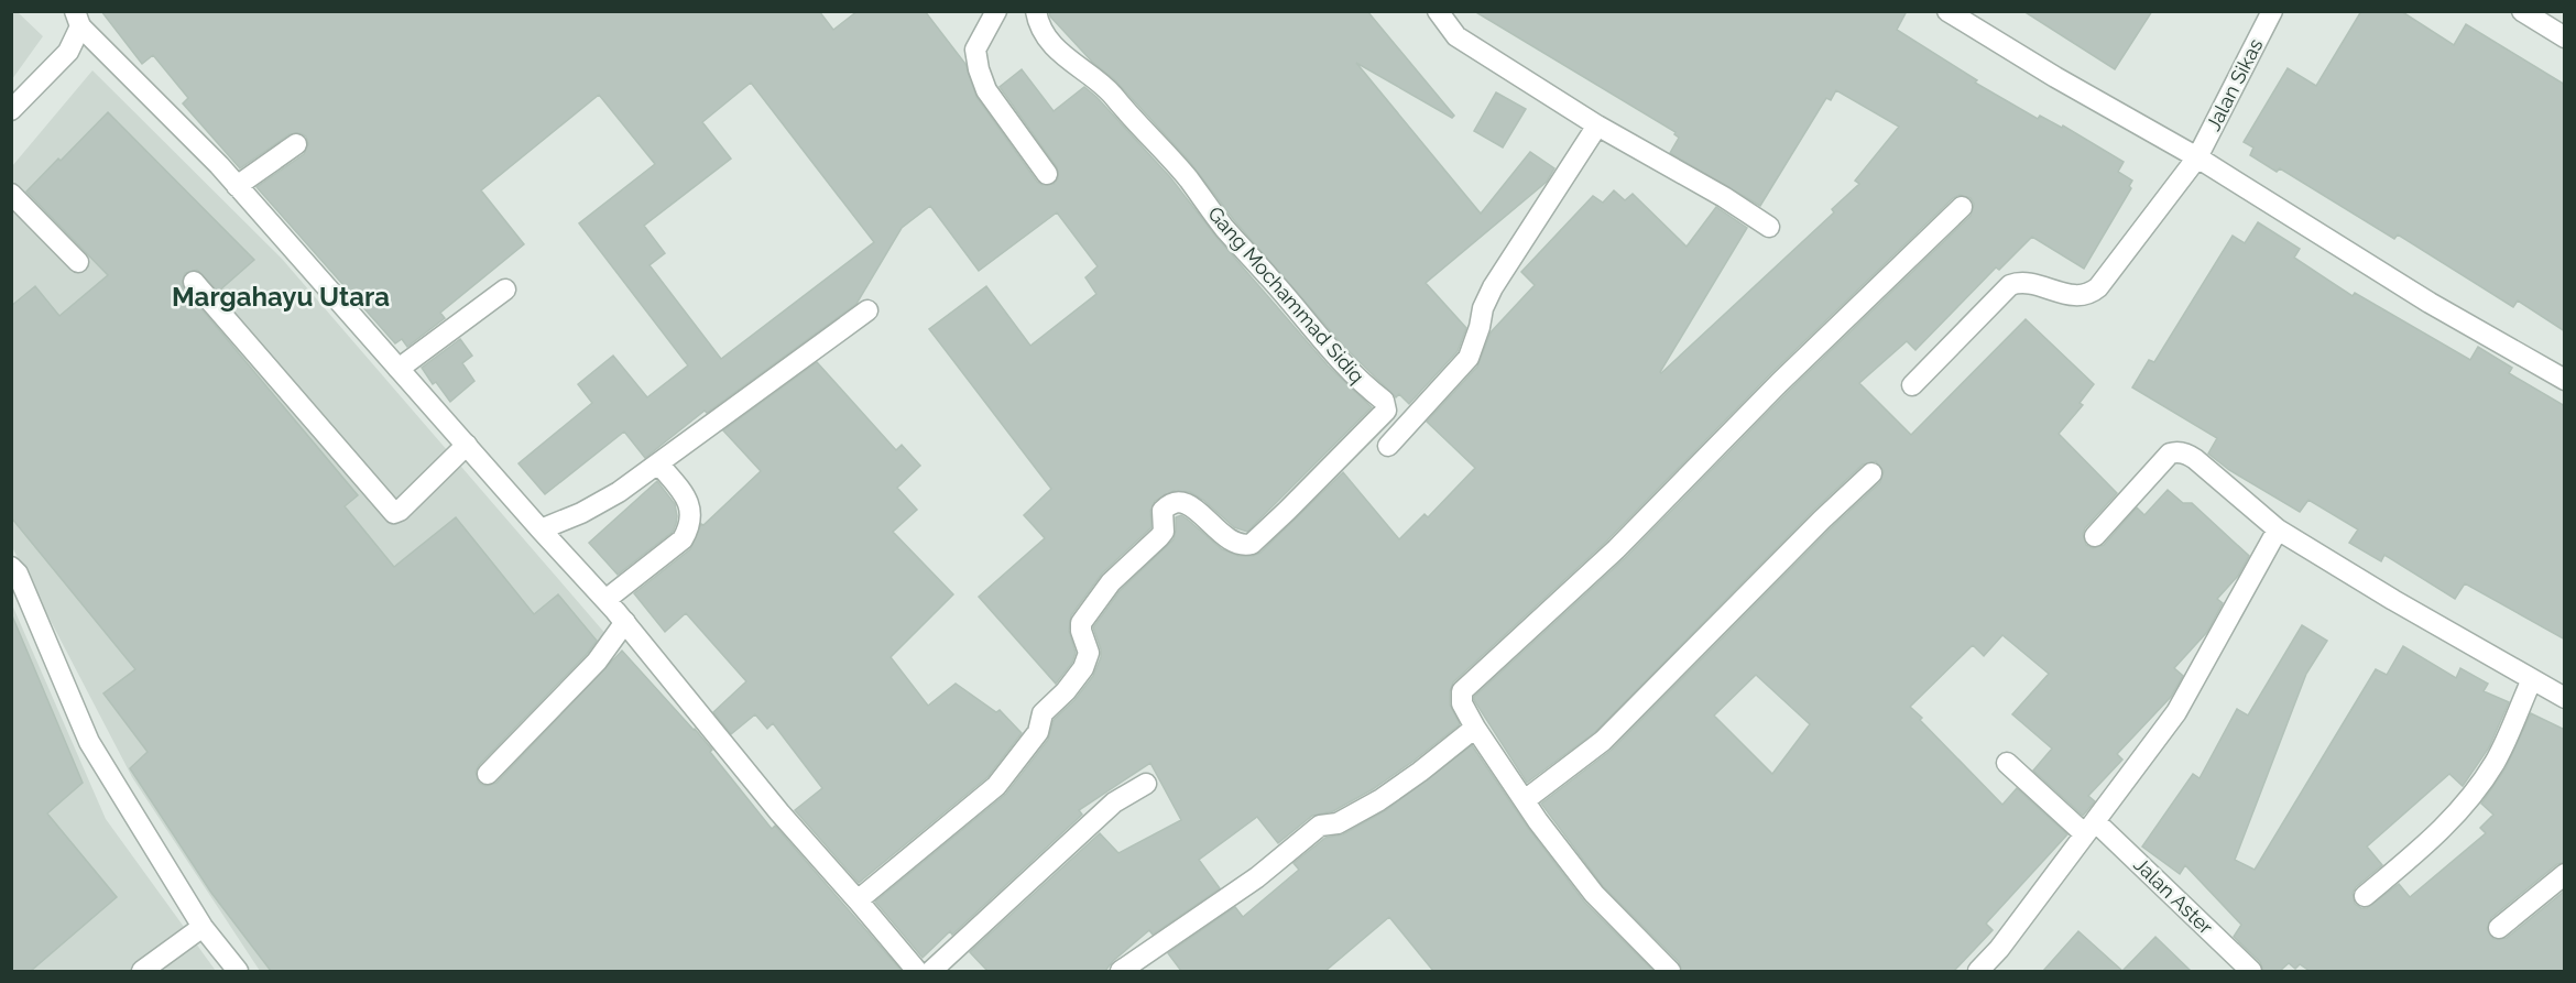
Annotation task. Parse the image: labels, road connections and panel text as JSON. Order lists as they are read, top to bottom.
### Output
{
  "streets": {
    "street": ["Jalan Sikas", "Gang Mochammad Sidiq", "Jalan Aster"]
  },
  "districts": ["Margahayu Utara"]
}
